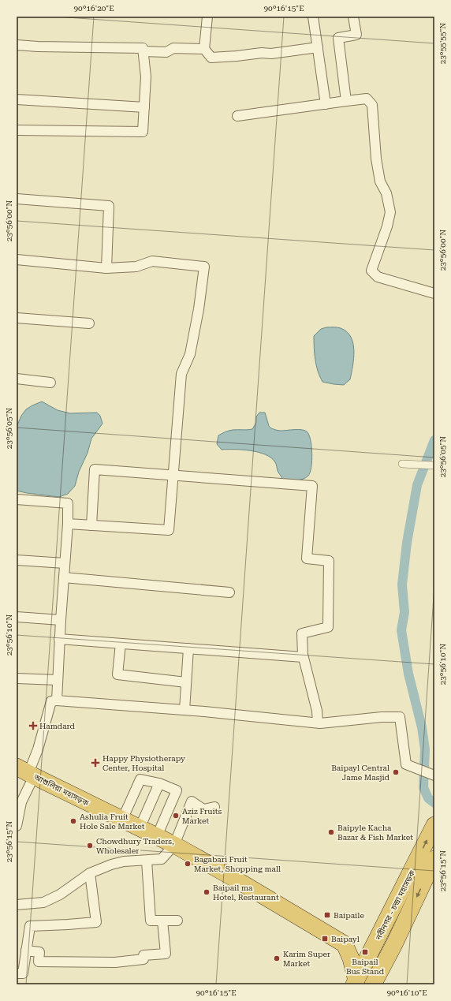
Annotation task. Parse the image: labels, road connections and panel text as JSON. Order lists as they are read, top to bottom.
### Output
{
  "streets": {
    "highway": ["আশুলিয়া মহাসড়ক", "নবীনগর - চন্দ্রা মহাসড়ক"]
  },
  "crossings": [
    ["আশুলিয়া মহাসড়ক", "নবীনগর - চন্দ্রা মহাসড়ক"]
  ],
  "places": {
    "health": ["Hamdard", "Happy Physiotherapy Center, Hospital"],
    "other": [
      "Baipayl Central Jame Masjid",
      "Aziz Fruits Market",
      "Ashulia Fruit Hole Sale Market",
      "Baipyle Kacha Bazar & Fish Market",
      "Chowdhury Traders, Wholesaler",
      "Bagabari Fruit Market, Shopping mall",
      "Baipail ma Hotel, Restaurant",
      "Karim Super Market"
    ],
    "transit": ["Baipaile", "Baipayl", "Baipail Bus Stand"]
  },
  "coordinates": [
    "90°16'20\"E",
    "90°16'15\"E",
    "23°55'55\"N",
    "23°56'00\"N",
    "23°56'05\"N",
    "23°56'10\"N",
    "23°56'15\"N",
    "90°16'10\"E"
  ]
}
